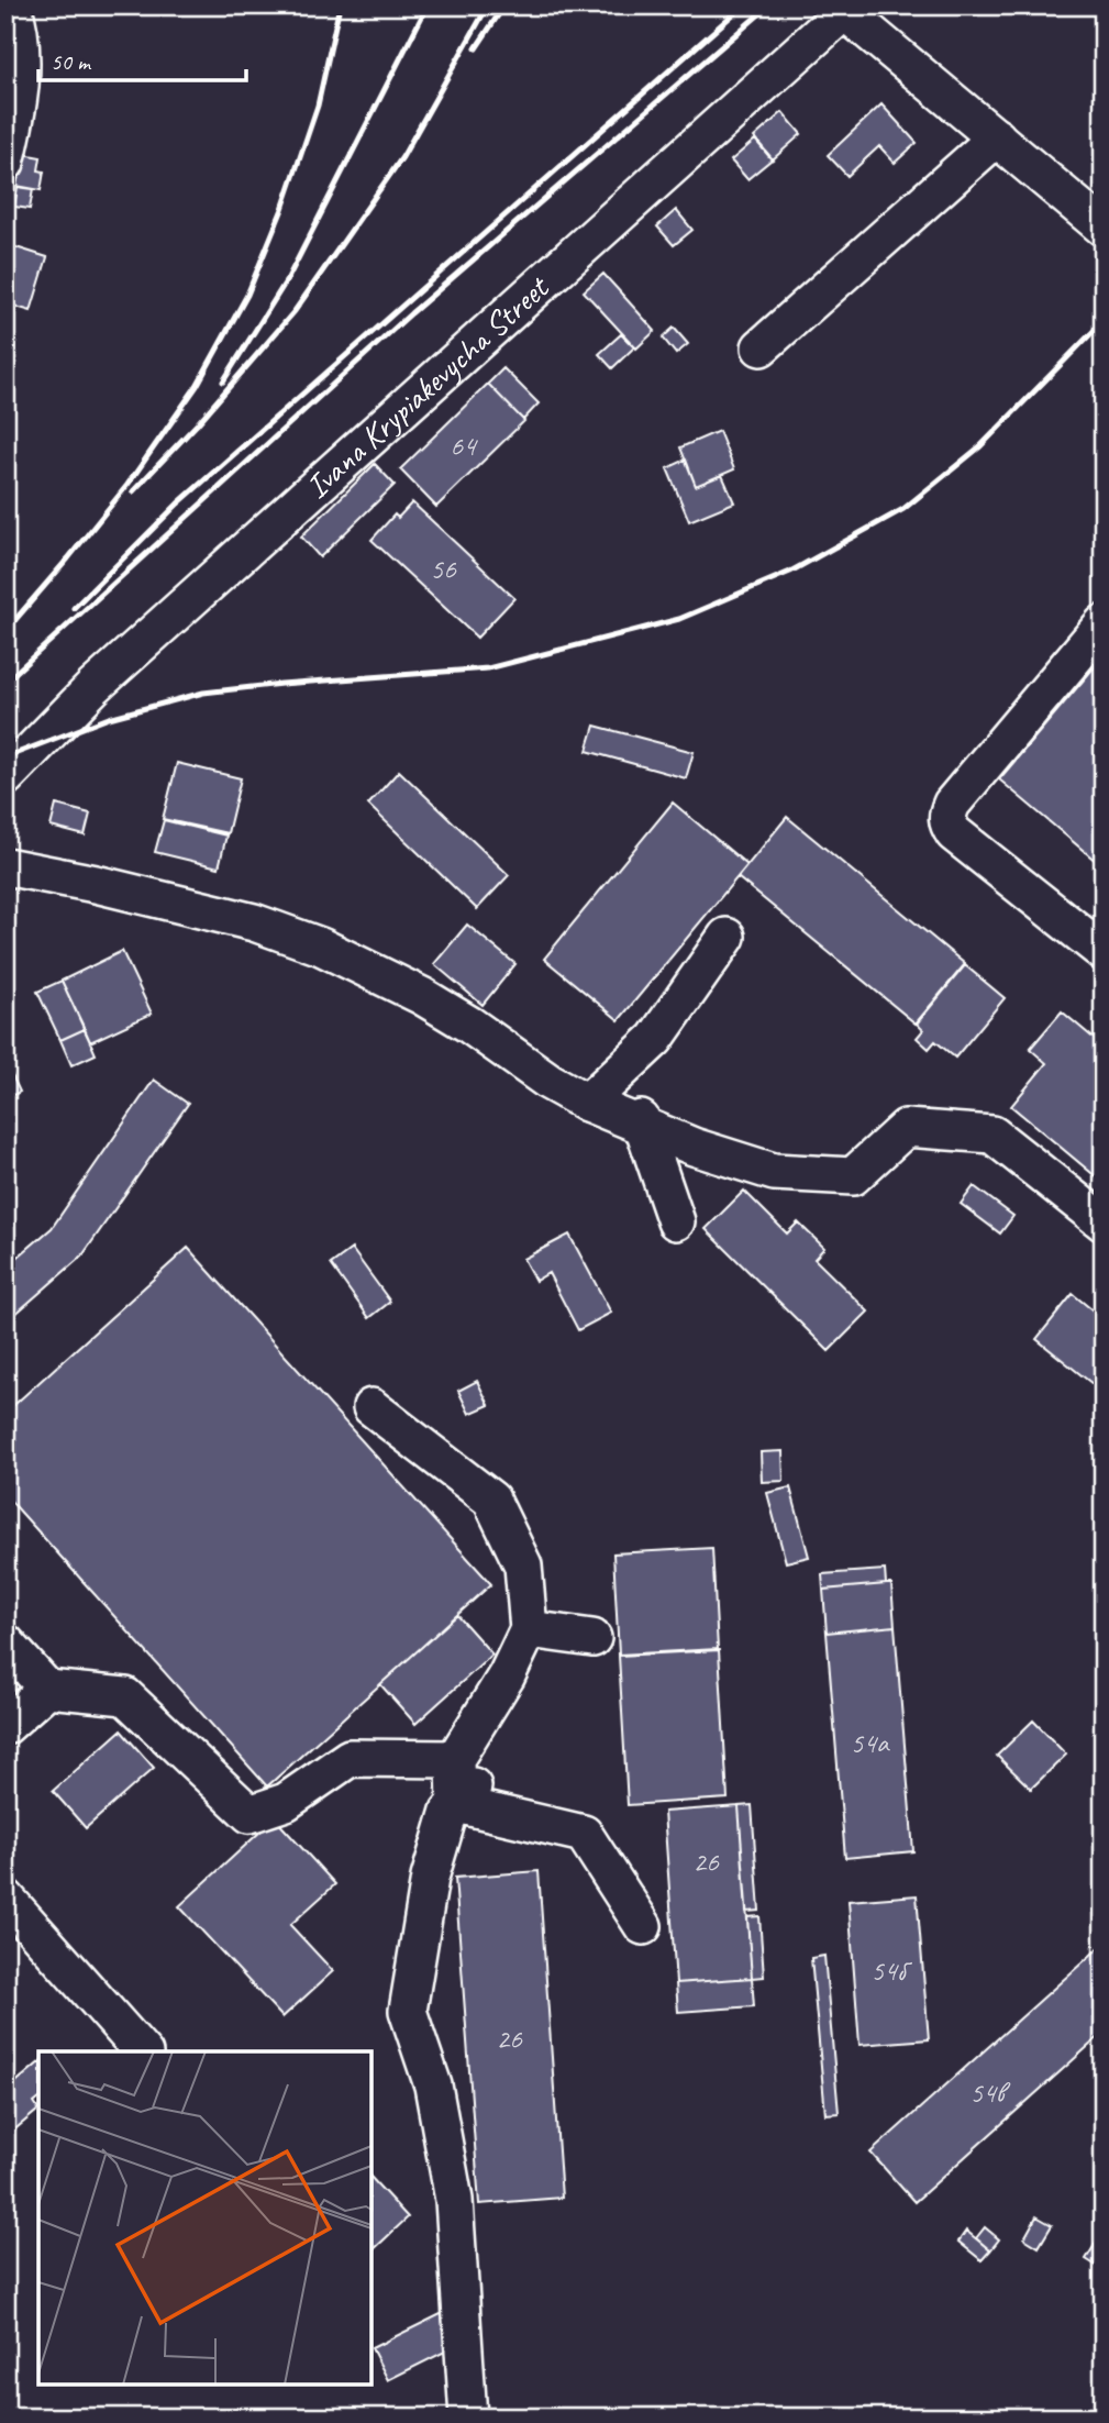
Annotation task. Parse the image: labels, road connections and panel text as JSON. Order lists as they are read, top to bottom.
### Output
{
  "streets": {
    "street": ["Ivana Krypiakevycha Street"]
  },
  "house_numbers": [
    "64",
    "56",
    "54а",
    "26",
    "54б",
    "26",
    "54в"
  ],
  "scale_bar": "50 m"
}
